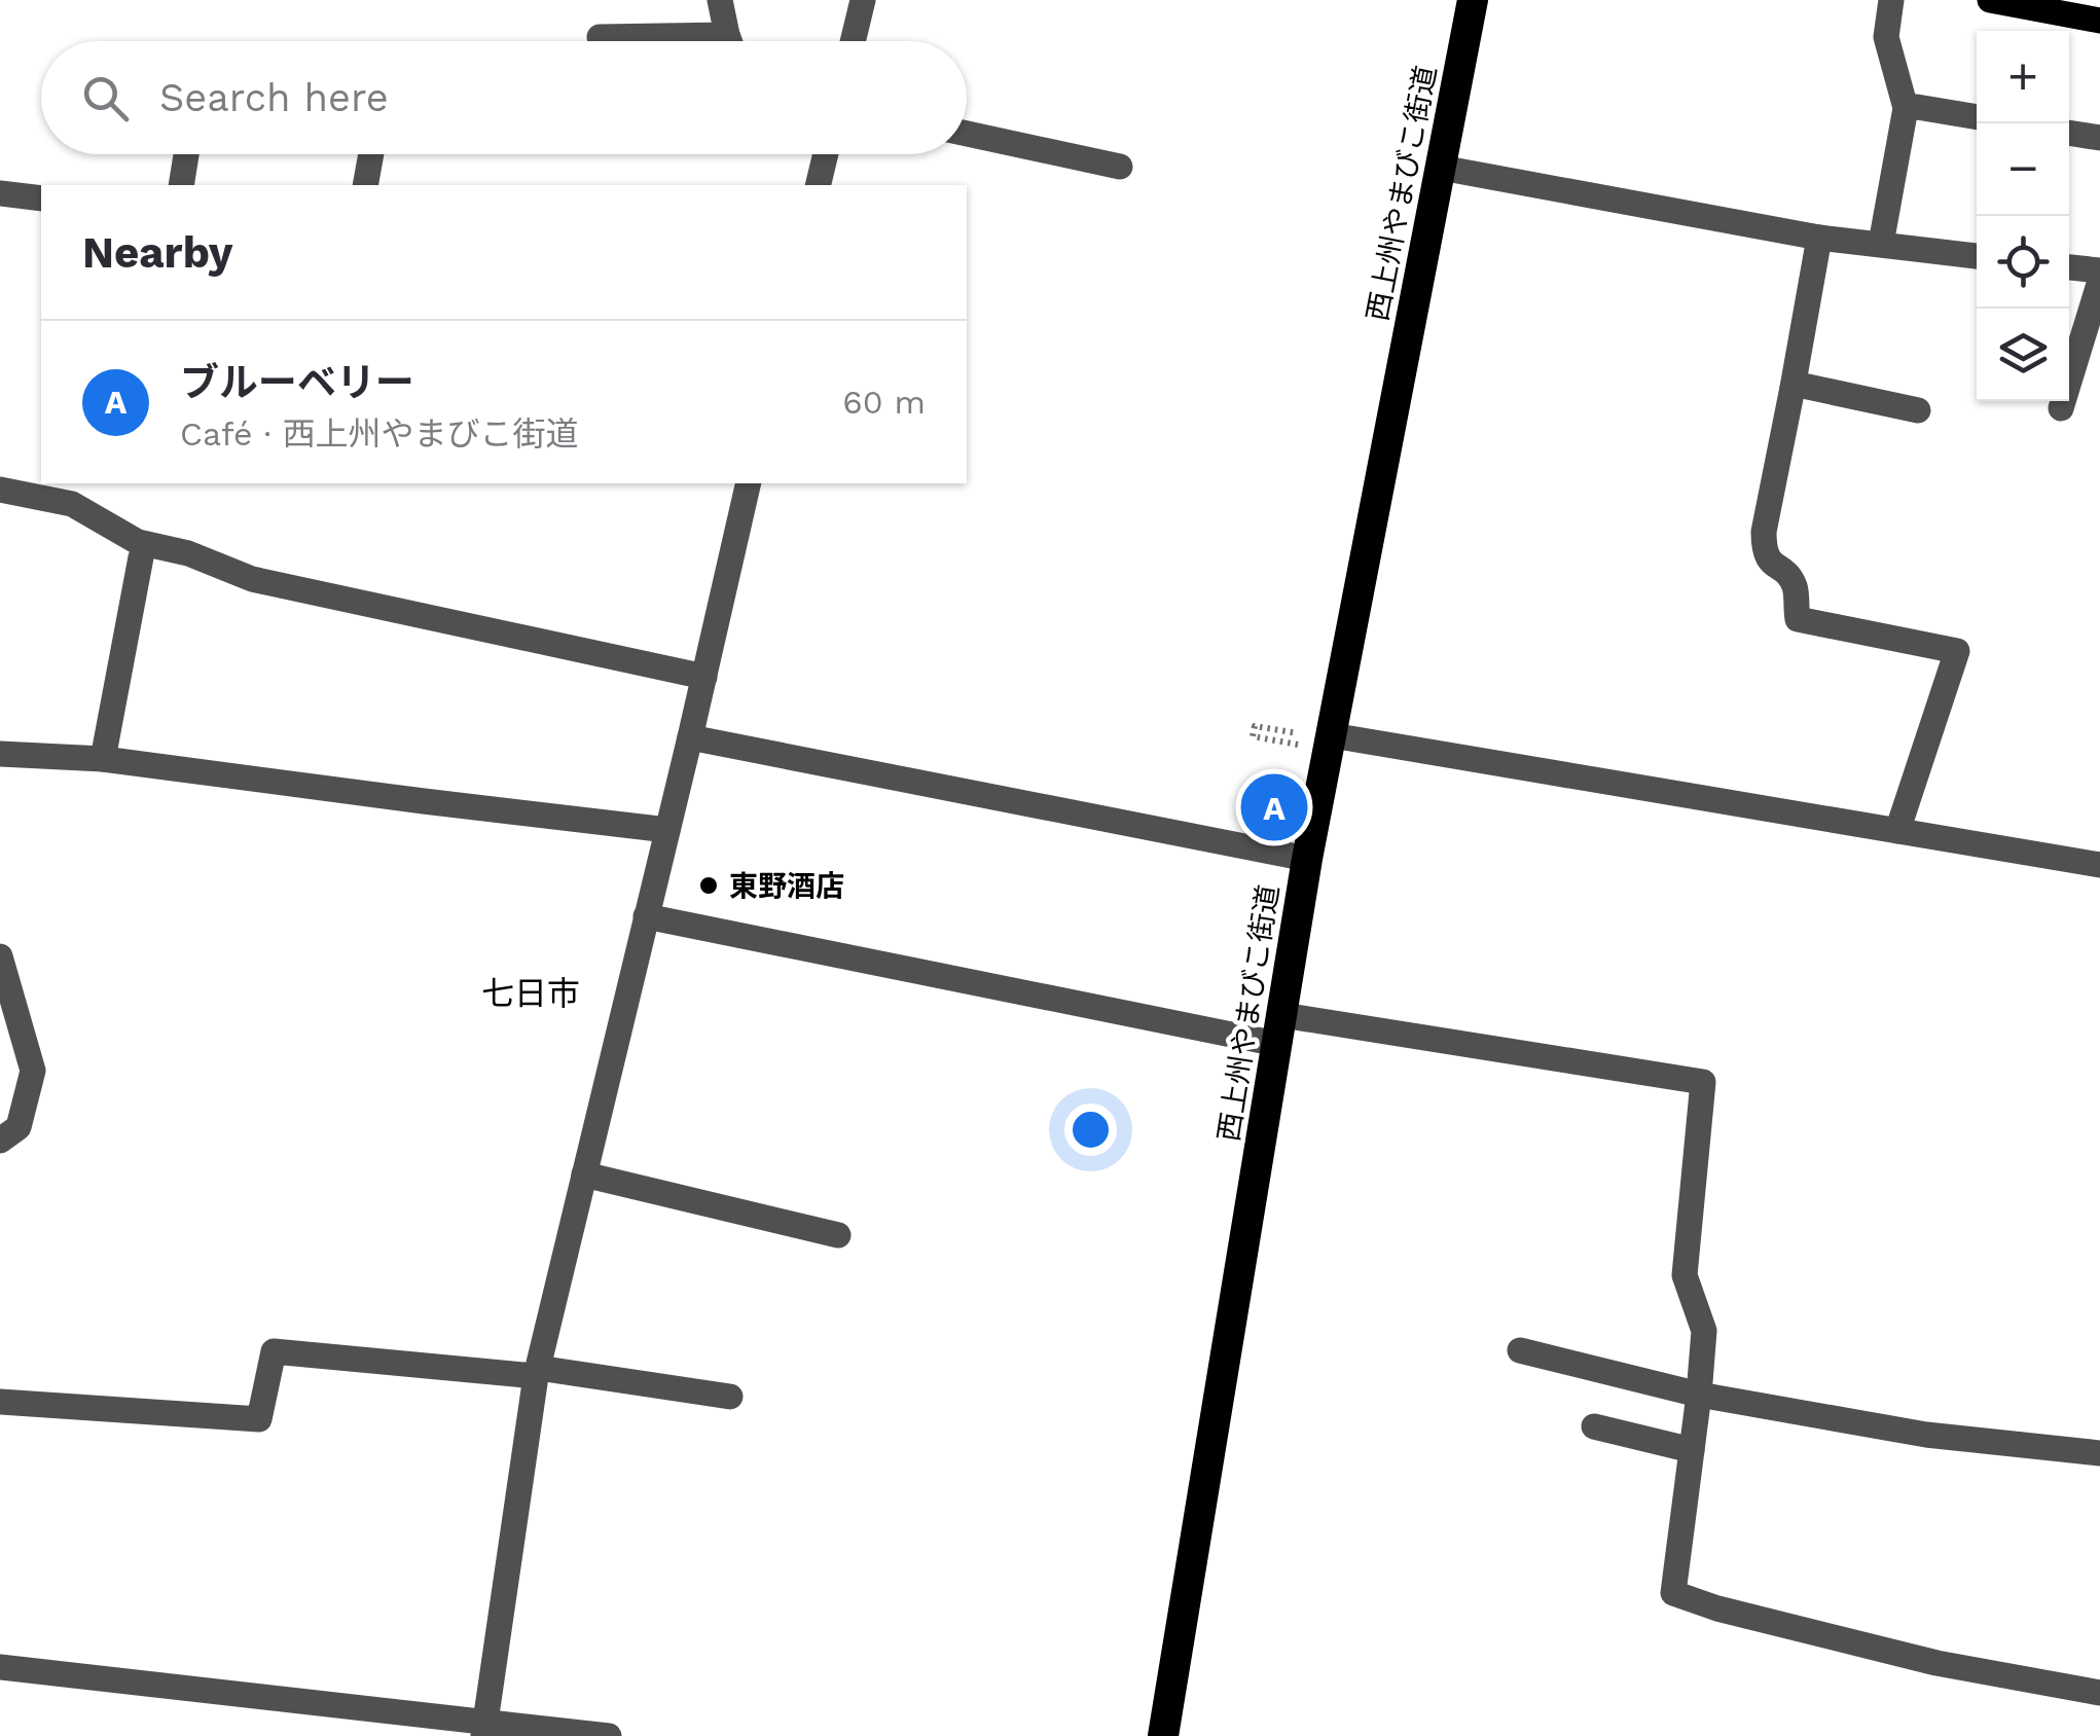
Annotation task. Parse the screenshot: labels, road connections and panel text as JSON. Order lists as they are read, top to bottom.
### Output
{
  "streets": {
    "highway": ["西上州やまびこ街道"]
  },
  "districts": ["七日市"],
  "places": ["東野酒店"],
  "page": {
    "map_buttons": ["+", "−"],
    "search": "Search here",
    "heading": "Nearby",
    "list": [
      {
        "mark": "A",
        "name": "ブルーベリー",
        "note": "Café · 西上州やまびこ街道",
        "value": "60 m"
      }
    ],
    "pins": "A"
  }
}
